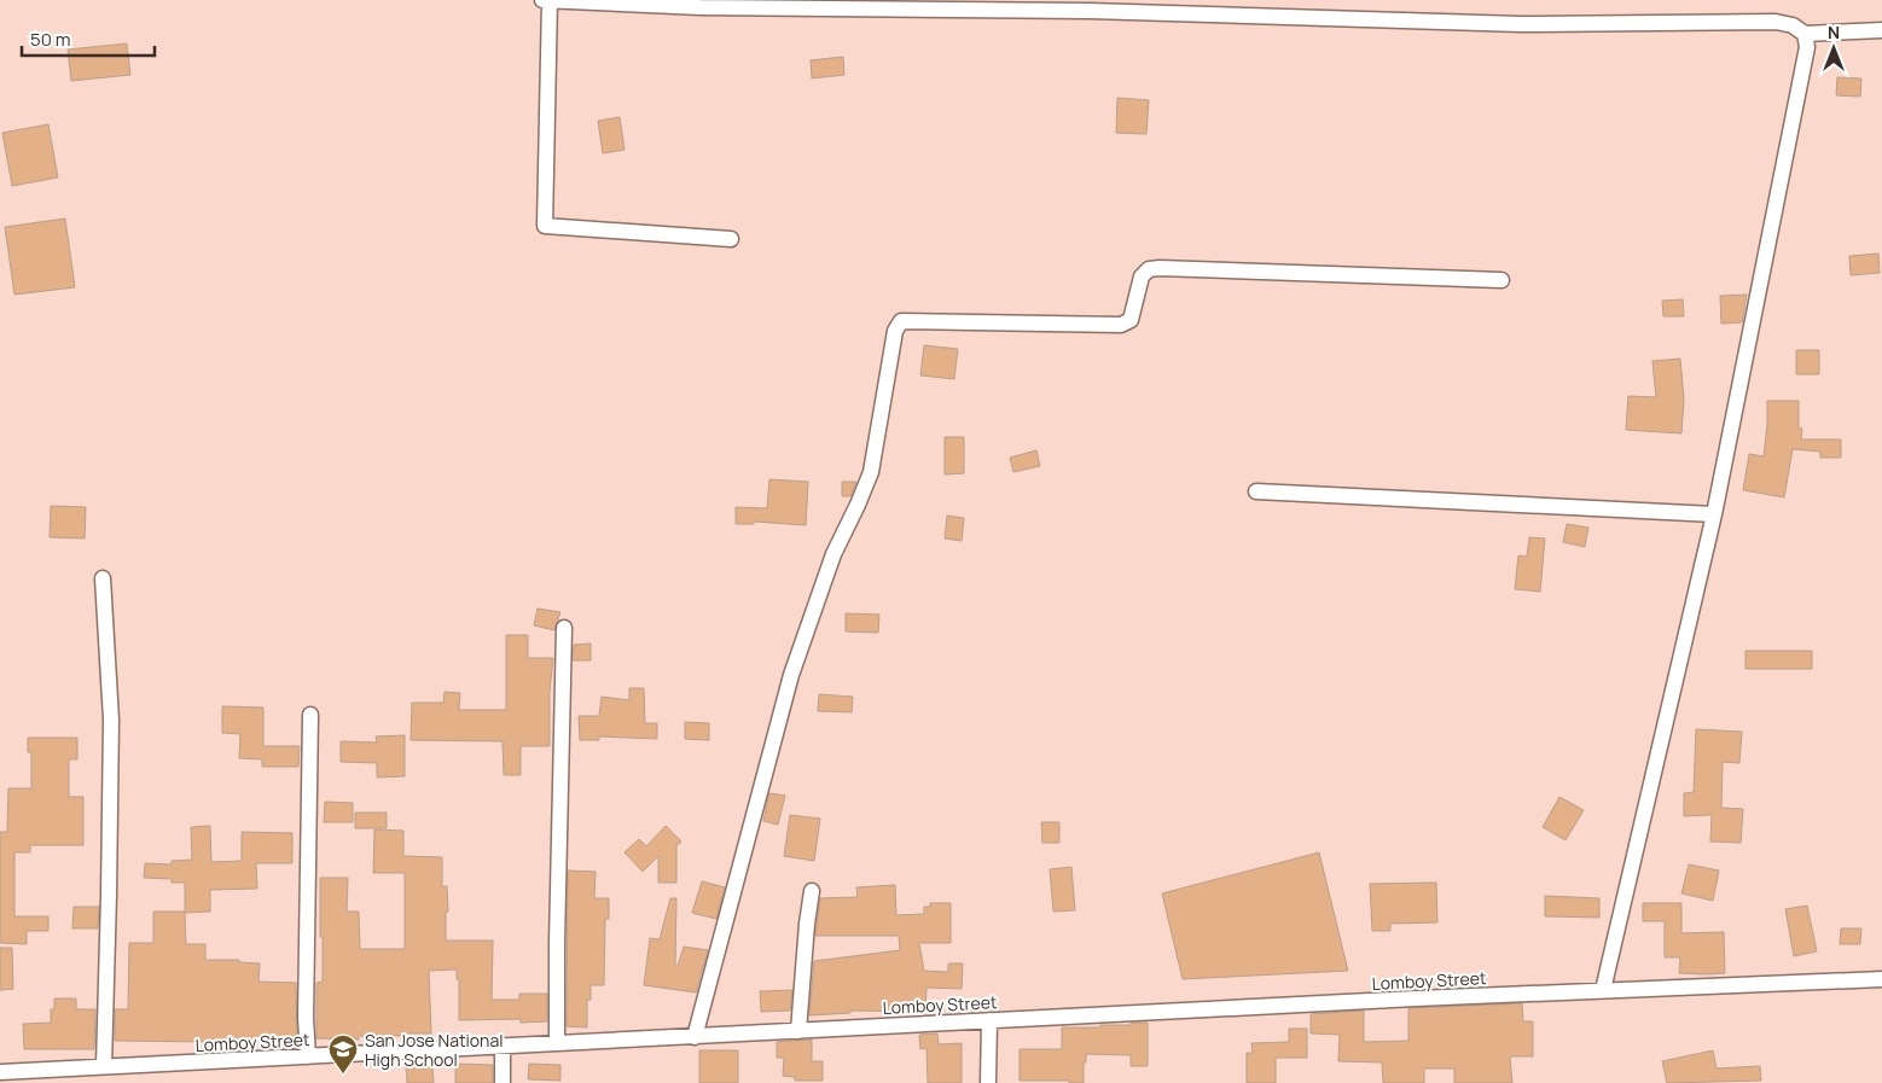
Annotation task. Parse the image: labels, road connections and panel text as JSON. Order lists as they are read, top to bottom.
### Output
{
  "streets": {
    "street": ["Lomboy Street"]
  },
  "places": {
    "school or university": ["San Jose National High School"]
  },
  "scale_bar": "50 m",
  "north": "top"
}
